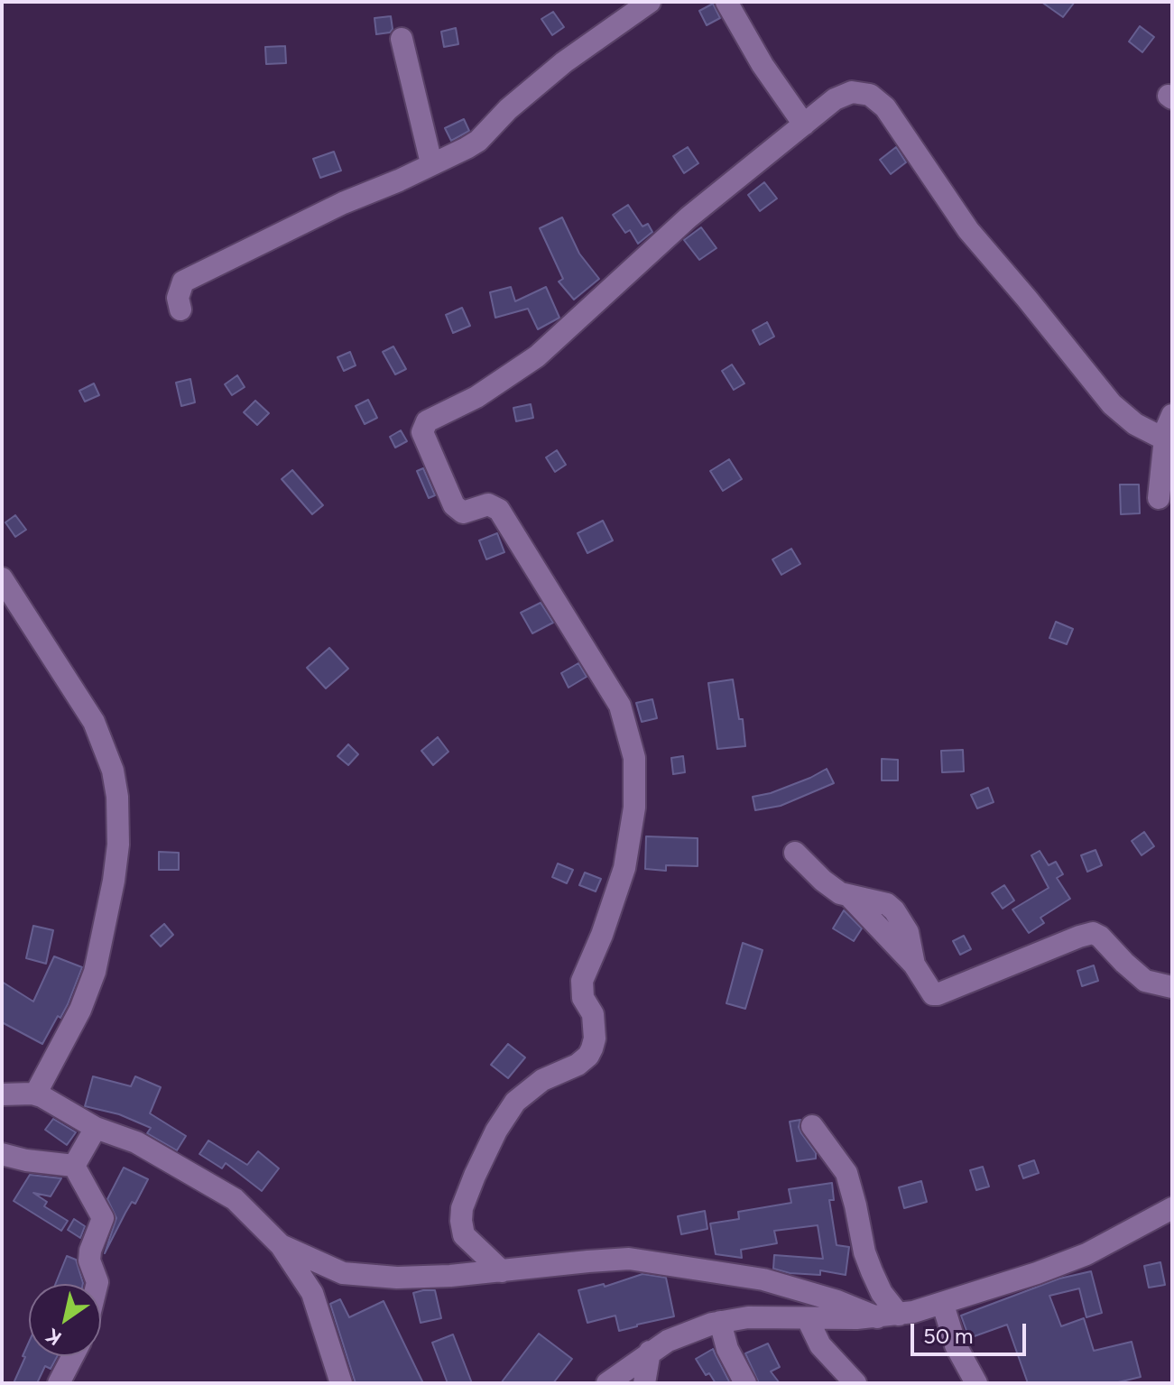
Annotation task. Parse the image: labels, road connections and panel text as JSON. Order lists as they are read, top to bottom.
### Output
{
  "scale_bar": "50 m",
  "north": "bottom left"
}
